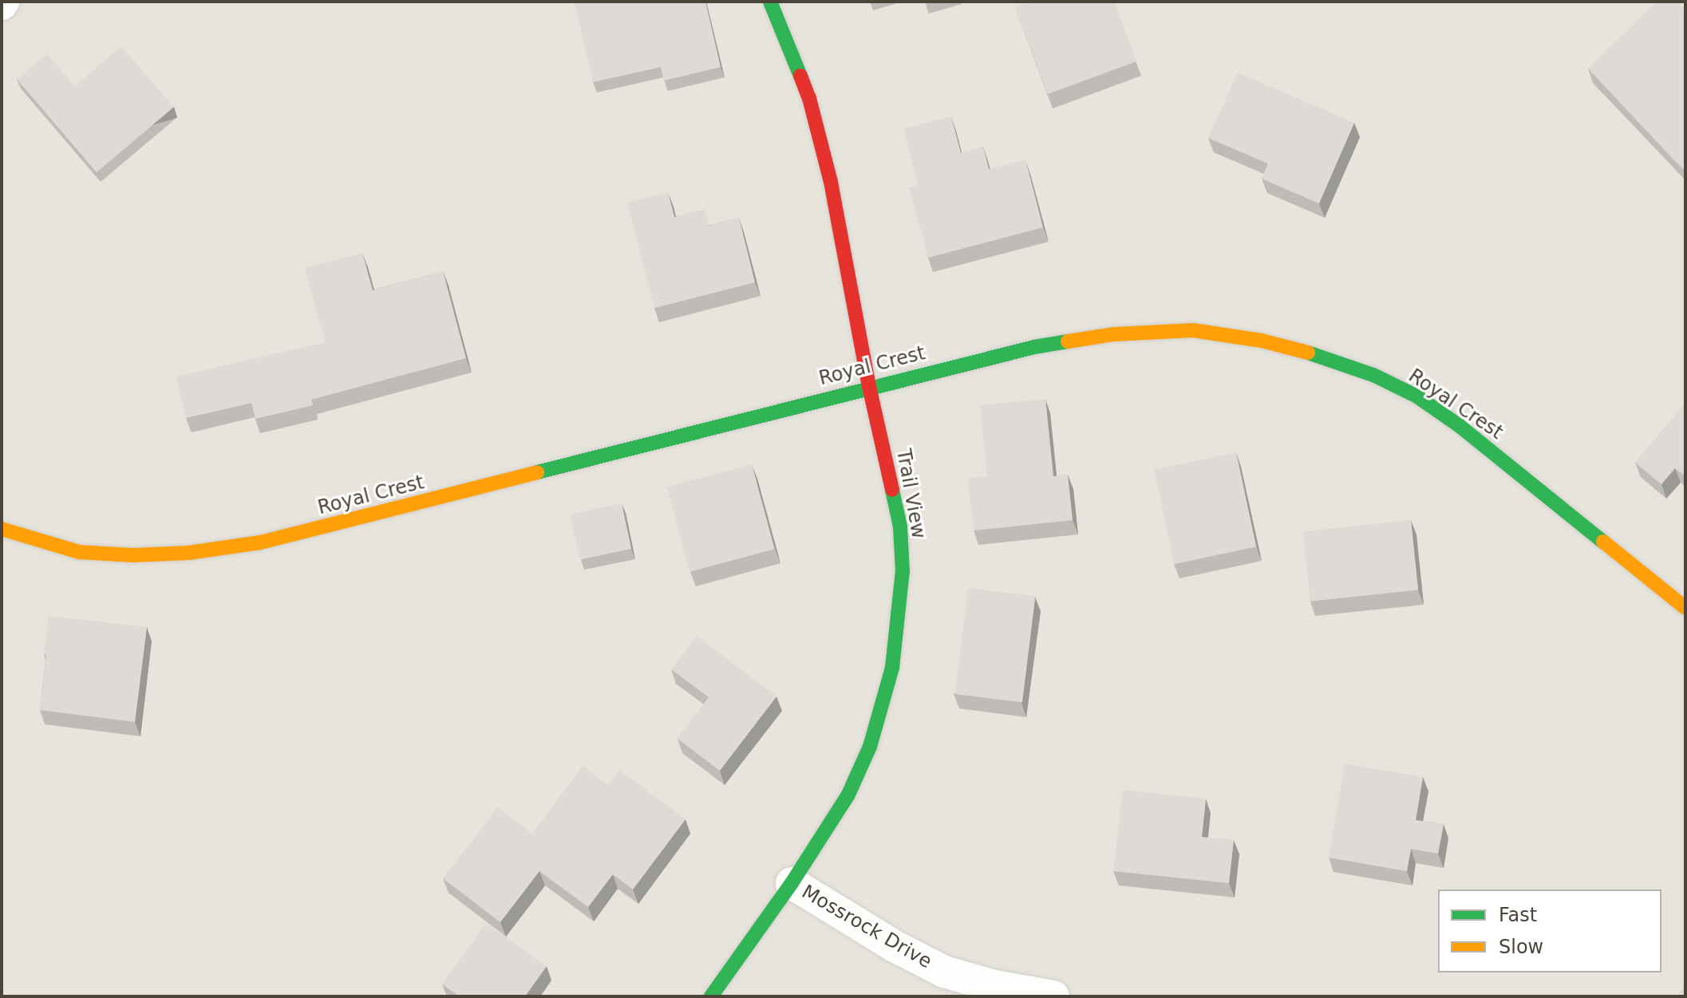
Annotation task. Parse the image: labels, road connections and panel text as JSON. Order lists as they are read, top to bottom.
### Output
{
  "streets": {
    "street": ["Royal Crest", "Trail View", "Mossrock Drive"]
  },
  "crossings": [
    ["Royal Crest", "Trail View"],
    ["Trail View", "Mossrock Drive"]
  ],
  "legend": ["Fast", "Slow"]
}
